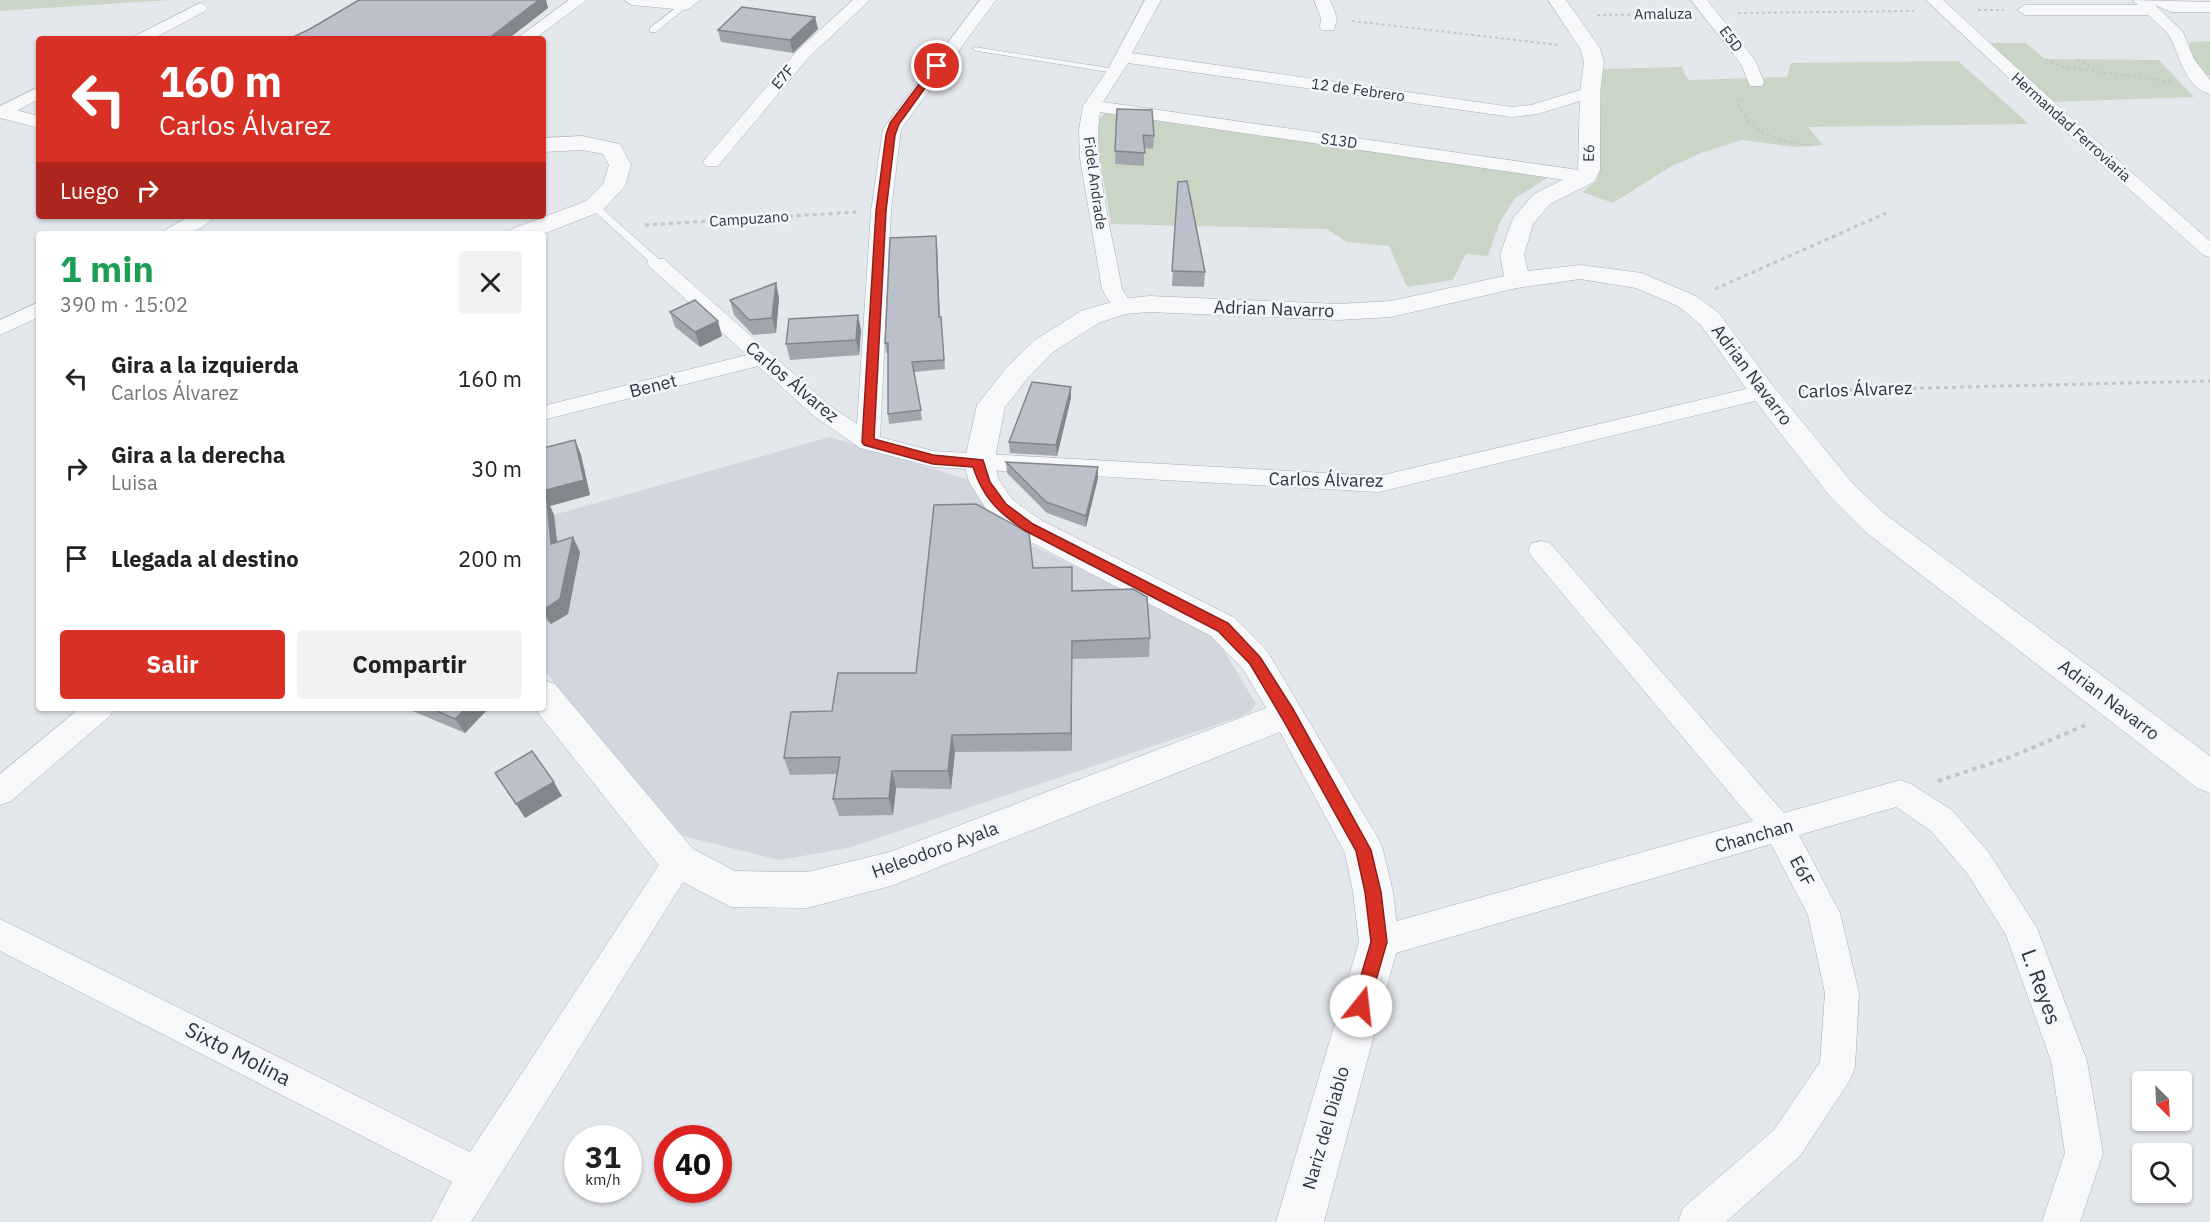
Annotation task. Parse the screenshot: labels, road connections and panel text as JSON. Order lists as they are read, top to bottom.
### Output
{
  "streets": {
    "street": [
      "E5D",
      "E7F",
      "12 de Febrero",
      "Hermandad Ferroviaria",
      "S13D",
      "E6",
      "Fidel Andrade",
      "Adrian Navarro",
      "Carlos Álvarez",
      "Benet",
      "Chanchan",
      "Heleodoro Ayala",
      "E6F",
      "L. Reyes",
      "Sixto Molina",
      "Nariz del Diablo"
    ],
    "path": ["Amaluza", "Campuzano"]
  },
  "crossings": [
    ["Amaluza", "E5D"],
    ["Amaluza", "Hermandad Ferroviaria"],
    ["12 de Febrero", "E6"],
    ["12 de Febrero", "Fidel Andrade"],
    ["S13D", "E6"],
    ["S13D", "Fidel Andrade"],
    ["E6", "Adrian Navarro"],
    ["Fidel Andrade", "Adrian Navarro"],
    ["Campuzano", "Carlos Álvarez"],
    ["Adrian Navarro", "Carlos Álvarez"],
    ["Adrian Navarro", "Nariz del Diablo"],
    ["Carlos Álvarez", "Benet"],
    ["Carlos Álvarez", "Nariz del Diablo"],
    ["Chanchan", "E6F"],
    ["Chanchan", "L. Reyes"],
    ["Chanchan", "Nariz del Diablo"],
    ["Heleodoro Ayala", "Nariz del Diablo"]
  ],
  "north": "bottom right",
  "page": {
    "turn": ["160 m", "Carlos Álvarez"],
    "then": "Luego",
    "heading": ["1 min", "390 m · 15:02"],
    "list": [
      {
        "name": "Gira a la izquierda",
        "note": "Carlos Álvarez",
        "value": "160 m"
      },
      {
        "name": "Gira a la derecha",
        "note": "Luisa",
        "value": "30 m"
      },
      {
        "name": "Llegada al destino",
        "value": "200 m"
      }
    ],
    "buttons": ["Salir", "Compartir"],
    "speed": "31 km/h",
    "limit": "40"
  }
}
